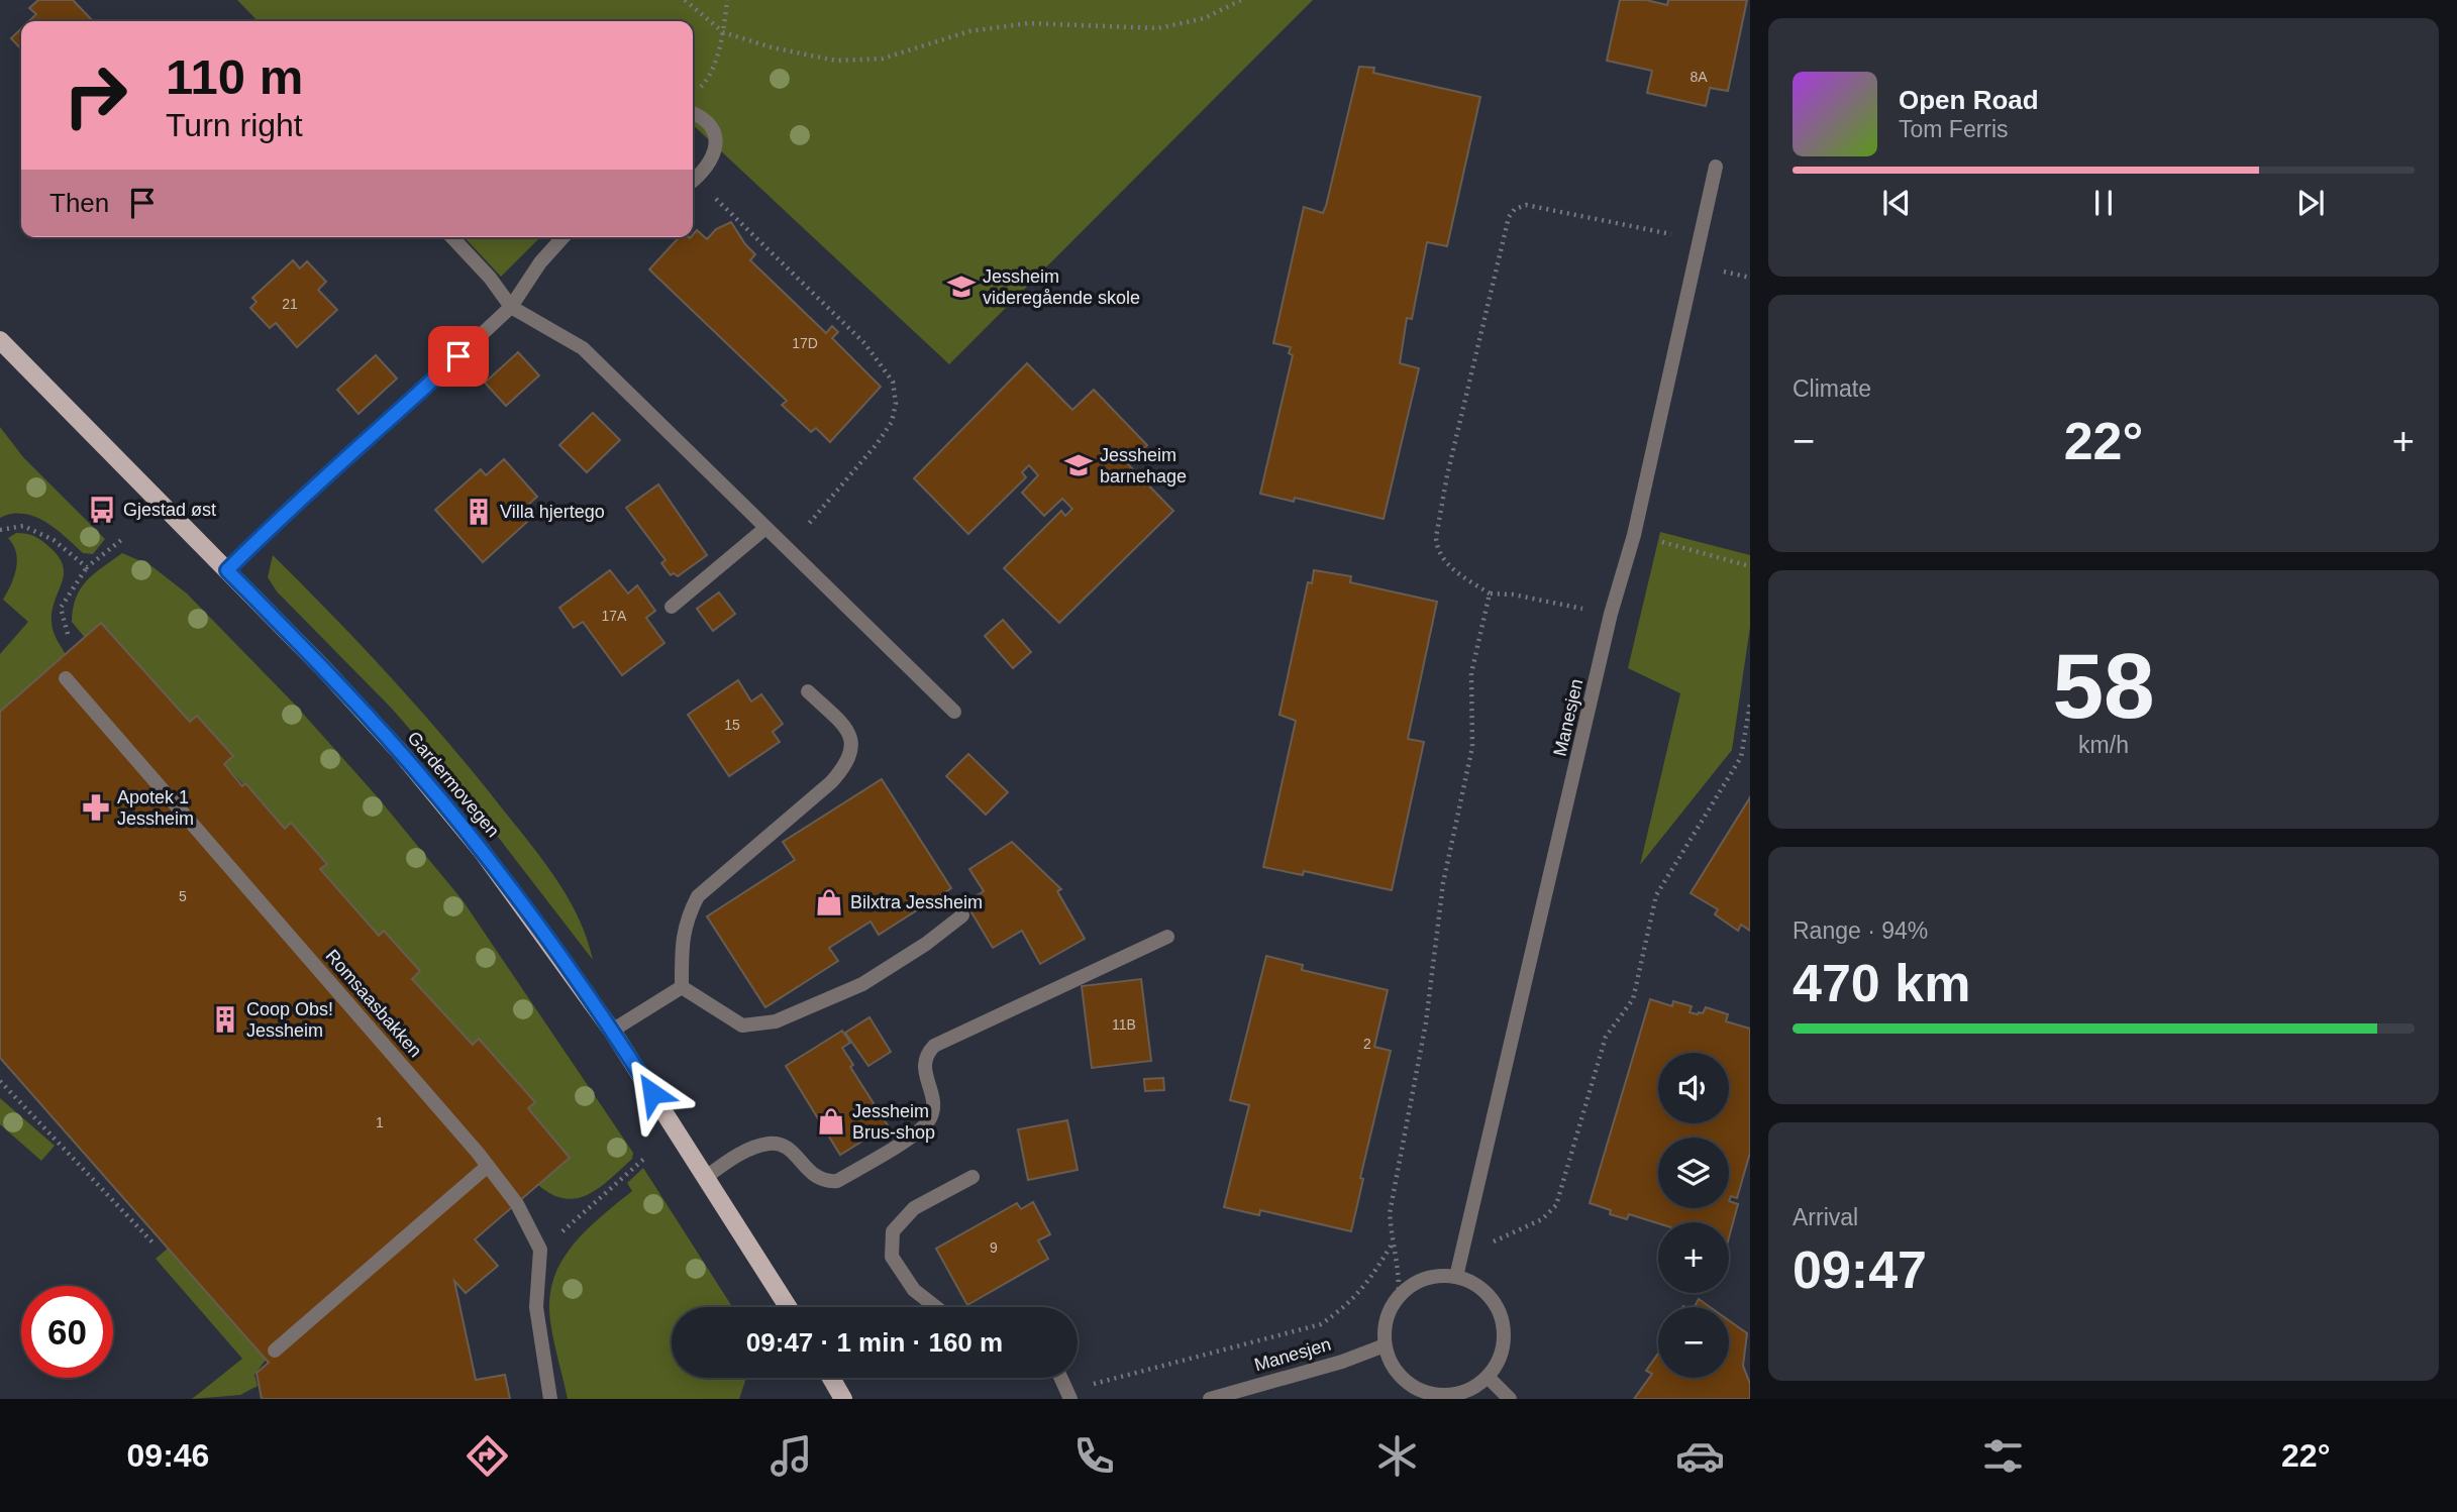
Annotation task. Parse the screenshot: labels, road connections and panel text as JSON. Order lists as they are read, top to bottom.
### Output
{
  "streets": {
    "main road": ["Gardermovegen"],
    "street": ["Manesjen", "Romsaasbakken"]
  },
  "places": {
    "school or university": ["Jessheim videregående skole", "Jessheim barnehage"],
    "bus stop": ["Gjestad øst"],
    "building": ["Villa hjertego", "Coop Obs! Jessheim"],
    "pharmacy": ["Apotek 1 Jessheim"],
    "shop": ["Bilxtra Jessheim", "Jessheim Brus-shop"]
  },
  "house_numbers": [
    "8A",
    "21",
    "17D",
    "17A",
    "15",
    "5",
    "11B",
    "2",
    "1",
    "9"
  ],
  "page": {
    "turn": ["110 m", "Turn right"],
    "song": ["Open Road", "Tom Ferris"],
    "then": "Then",
    "tile": [
      "Climate",
      ["58", "km/h"],
      ["Range · 94%", "470 km"],
      ["Arrival", "09:47"]
    ],
    "heat": ["−", "22°", "+"],
    "map_buttons": ["+", "−"],
    "limit": "60",
    "trip": "09:47 · 1 min · 160 m",
    "tabs": ["09:46", "22°"]
  }
}
